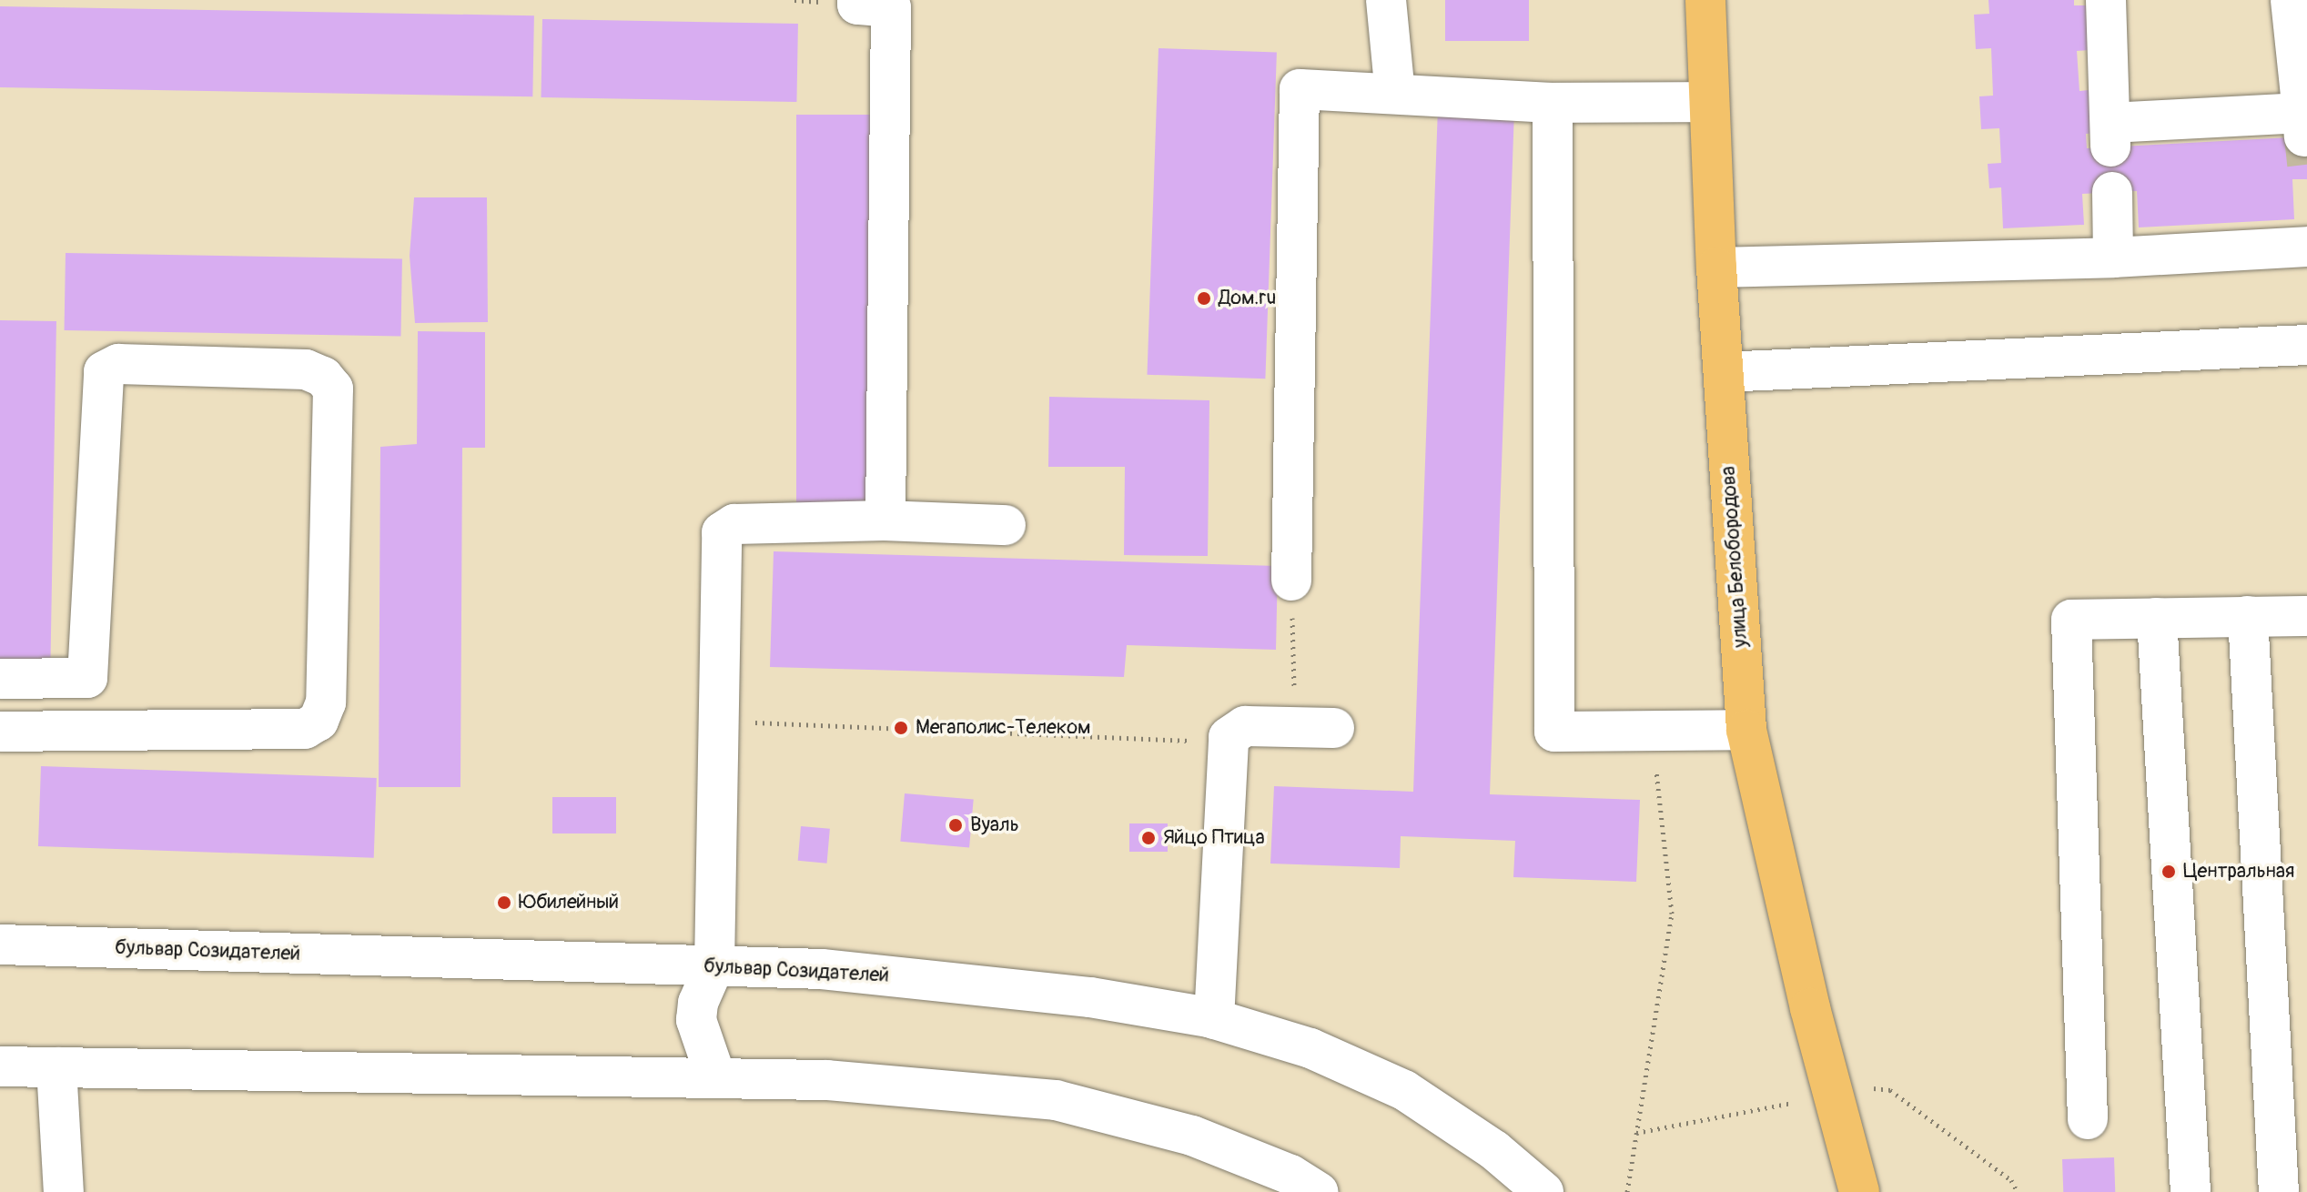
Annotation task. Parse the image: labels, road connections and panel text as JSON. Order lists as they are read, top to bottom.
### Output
{
  "streets": {
    "main road": ["улица Белобородова"],
    "street": ["бульвар Созидателей"]
  },
  "places": [
    "Дом.ru",
    "Мегаполис-Телеком",
    "Вуаль",
    "Яйцо Птица",
    "Центральная",
    "Юбилейный"
  ]
}
